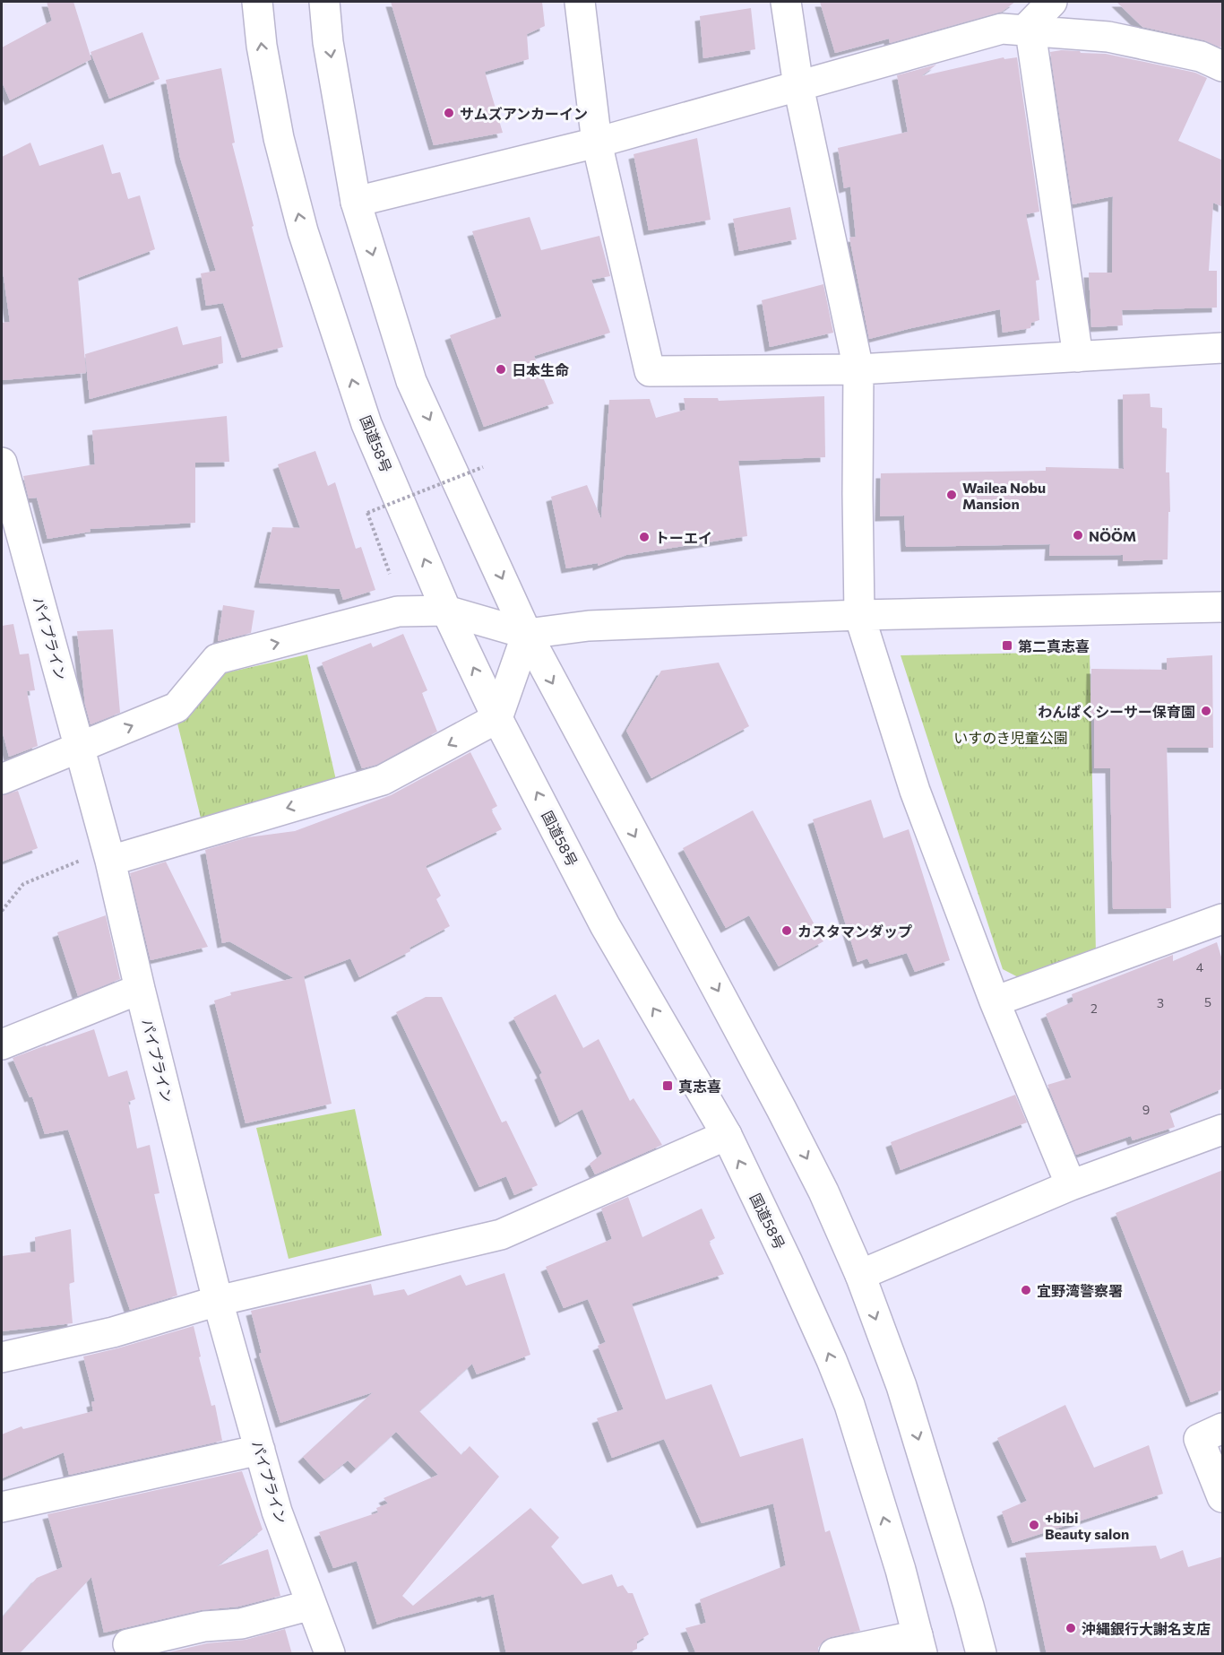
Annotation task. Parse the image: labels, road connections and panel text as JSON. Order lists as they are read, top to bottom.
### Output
{
  "streets": {
    "main road": ["国道58号", "パイプライン"]
  },
  "parks": ["いすのき児童公園"],
  "places": {
    "other": [
      "サムズアンカーイン",
      "日本生命",
      "Wailea Nobu Mansion",
      "NÖÖM",
      "トーエイ",
      "わんぱくシーサー保育園",
      "カスタマンダップ",
      "宜野湾警察署",
      "+bibi Beauty salon",
      "沖縄銀行大謝名支店"
    ],
    "transit": ["第二真志喜", "真志喜"]
  },
  "house_numbers": [
    "4",
    "5",
    "3",
    "2",
    "9"
  ]
}
